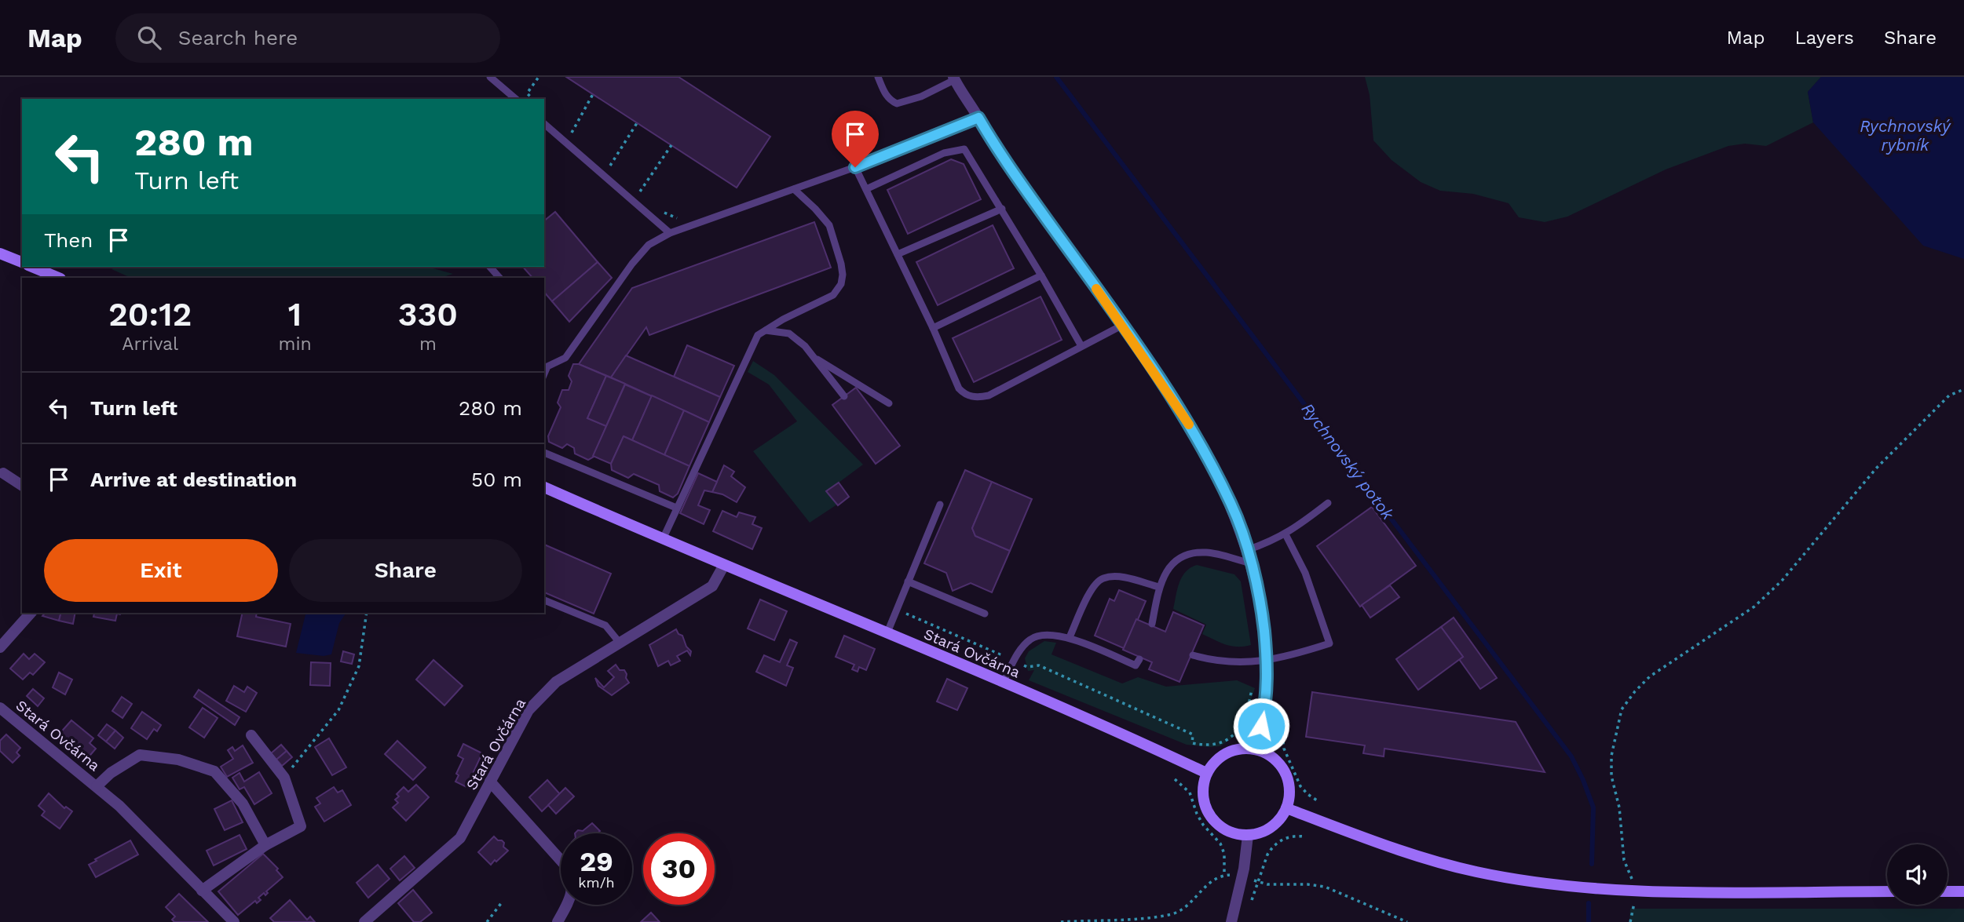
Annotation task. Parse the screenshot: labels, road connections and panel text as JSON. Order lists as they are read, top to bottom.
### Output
{
  "streets": {
    "main road": ["Stará Ovčárna"]
  },
  "water": ["Rychnovský rybník", "Rychnovský potok"],
  "page": {
    "header": "Map",
    "search": "Search here",
    "nav": ["Map", "Layers", "Share"],
    "turn": ["280 m", "Turn left"],
    "then": "Then",
    "eta": [
      "20:12",
      "Arrival",
      "1",
      "min",
      "330",
      "m"
    ],
    "list": [
      {
        "name": "Turn left",
        "value": "280 m"
      },
      {
        "name": "Arrive at destination",
        "value": "50 m"
      }
    ],
    "buttons": ["Exit", "Share"],
    "speed": "29 km/h",
    "limit": "30"
  }
}
